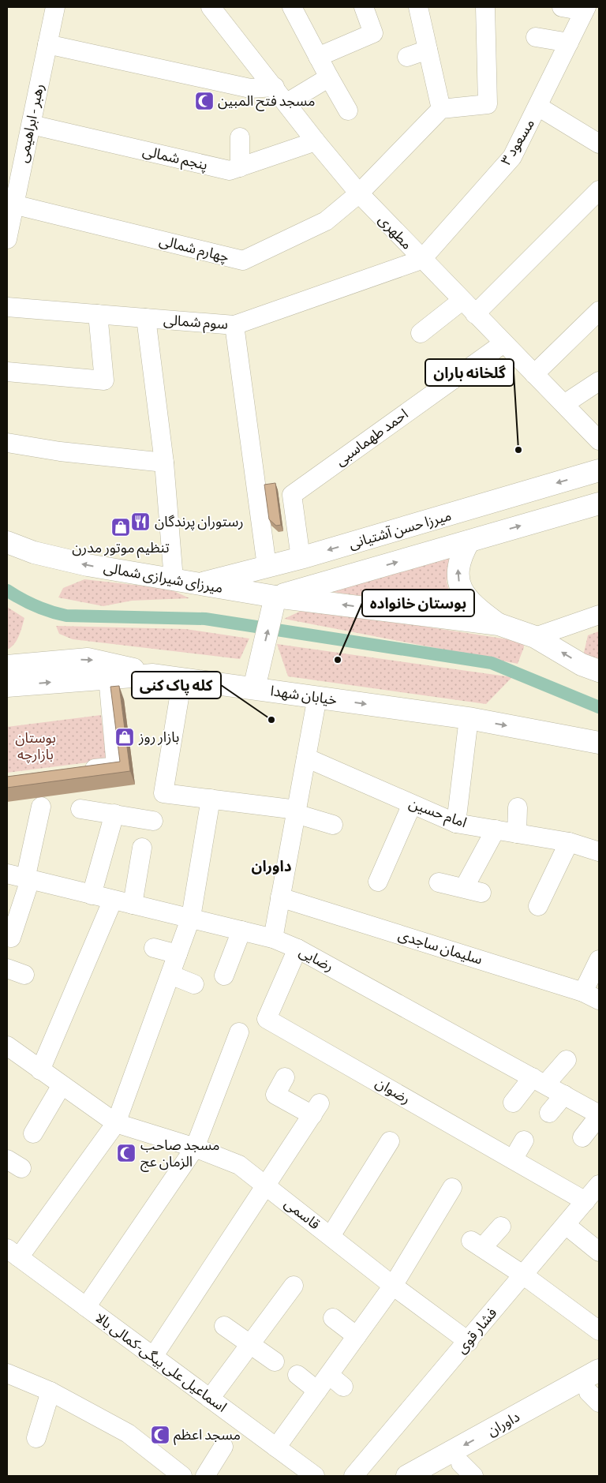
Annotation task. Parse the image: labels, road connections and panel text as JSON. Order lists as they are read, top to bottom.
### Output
{
  "streets": {
    "main road": [
      "میرزا حسن آشتیانی",
      "میرزای شیرازی شمالی",
      "خیابان شهدا",
      "داوران"
    ],
    "street": [
      "رهبر - ابراهیمی",
      "مسعود ۳",
      "پنجم شمالی",
      "مطهری",
      "چهارم شمالی",
      "سوم شمالی",
      "احمد طهماسبی",
      "امام حسین",
      "سلیمان ساجدی",
      "رضایی",
      "رضوان",
      "قاسمی",
      "فشار قوی",
      "اسماعیل علی بیگی-کمالی بالا"
    ]
  },
  "crossings": [
    ["رهبر - ابراهیمی", "پنجم شمالی"],
    ["رهبر - ابراهیمی", "چهارم شمالی"],
    ["مسعود ۳", "مطهری"],
    ["مسعود ۳", "سوم شمالی"],
    ["پنجم شمالی", "مطهری"],
    ["مطهری", "چهارم شمالی"],
    ["مطهری", "سوم شمالی"],
    ["مطهری", "احمد طهماسبی"],
    ["احمد طهماسبی", "میرزا حسن آشتیانی"],
    ["میرزا حسن آشتیانی", "میرزای شیرازی شمالی"],
    ["رضایی", "رضوان"],
    ["رضوان", "فشار قوی"],
    ["قاسمی", "فشار قوی"]
  ],
  "districts": ["داوران"],
  "parks": ["بوستان بازارچه"],
  "places": {
    "mosque": ["مسجد فتح المبین", "مسجد صاحب الزمان عج", "مسجد اعظم"],
    "other": ["گلخانه باران", "بوستان خانواده", "کله پاک کنی"],
    "restaurant": ["رستوران پرندگان"],
    "shop": ["تنظیم موتور مدرن", "بازار روز"]
  }
}
